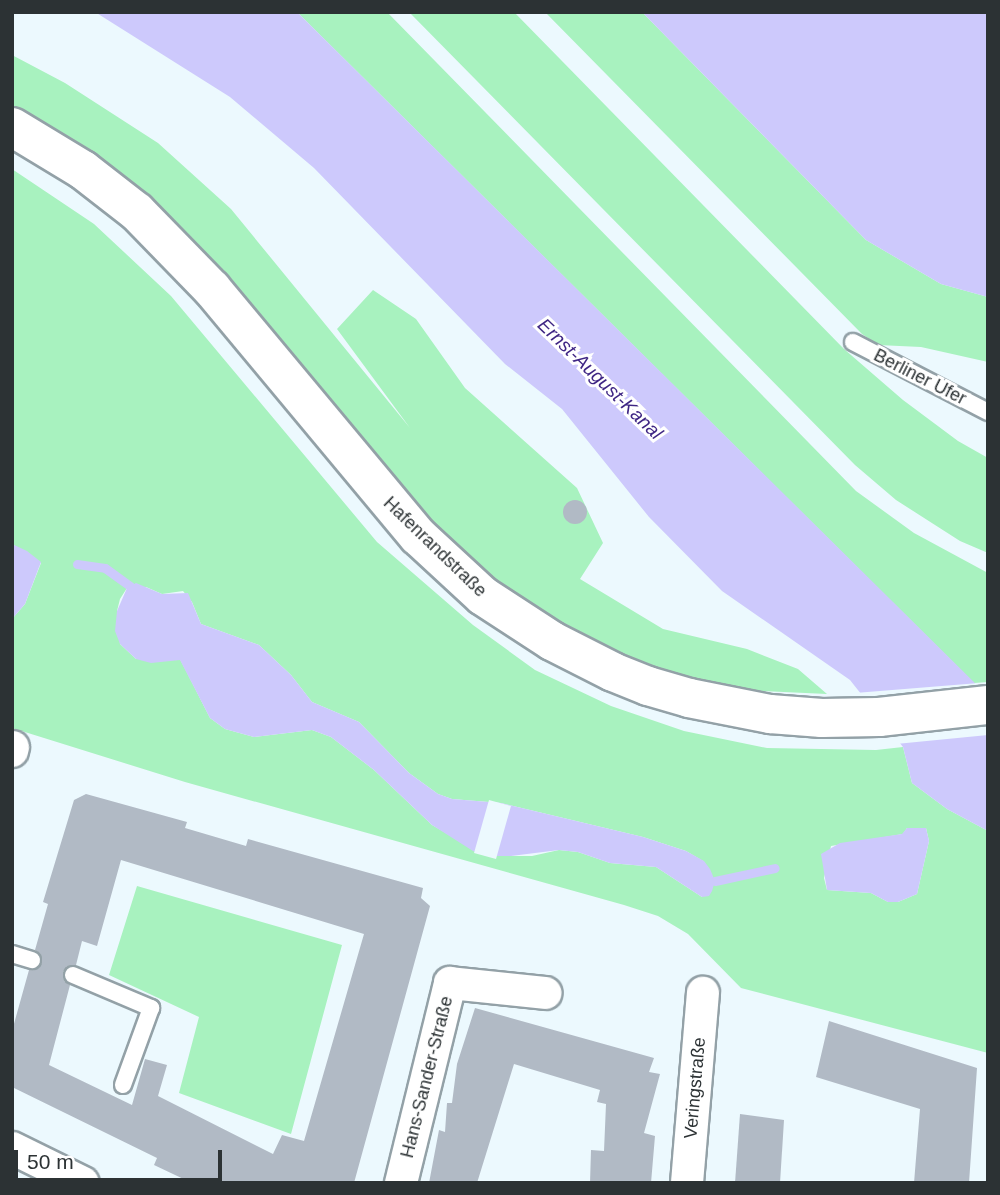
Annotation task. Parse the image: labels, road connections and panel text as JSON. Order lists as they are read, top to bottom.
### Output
{
  "streets": {
    "main road": ["Hafenrandstraße"],
    "street": ["Hans-Sander-Straße", "Veringstraße"],
    "lane": ["Berliner Ufer"]
  },
  "water": ["Ernst-August-Kanal"],
  "scale_bar": "50 m"
}
